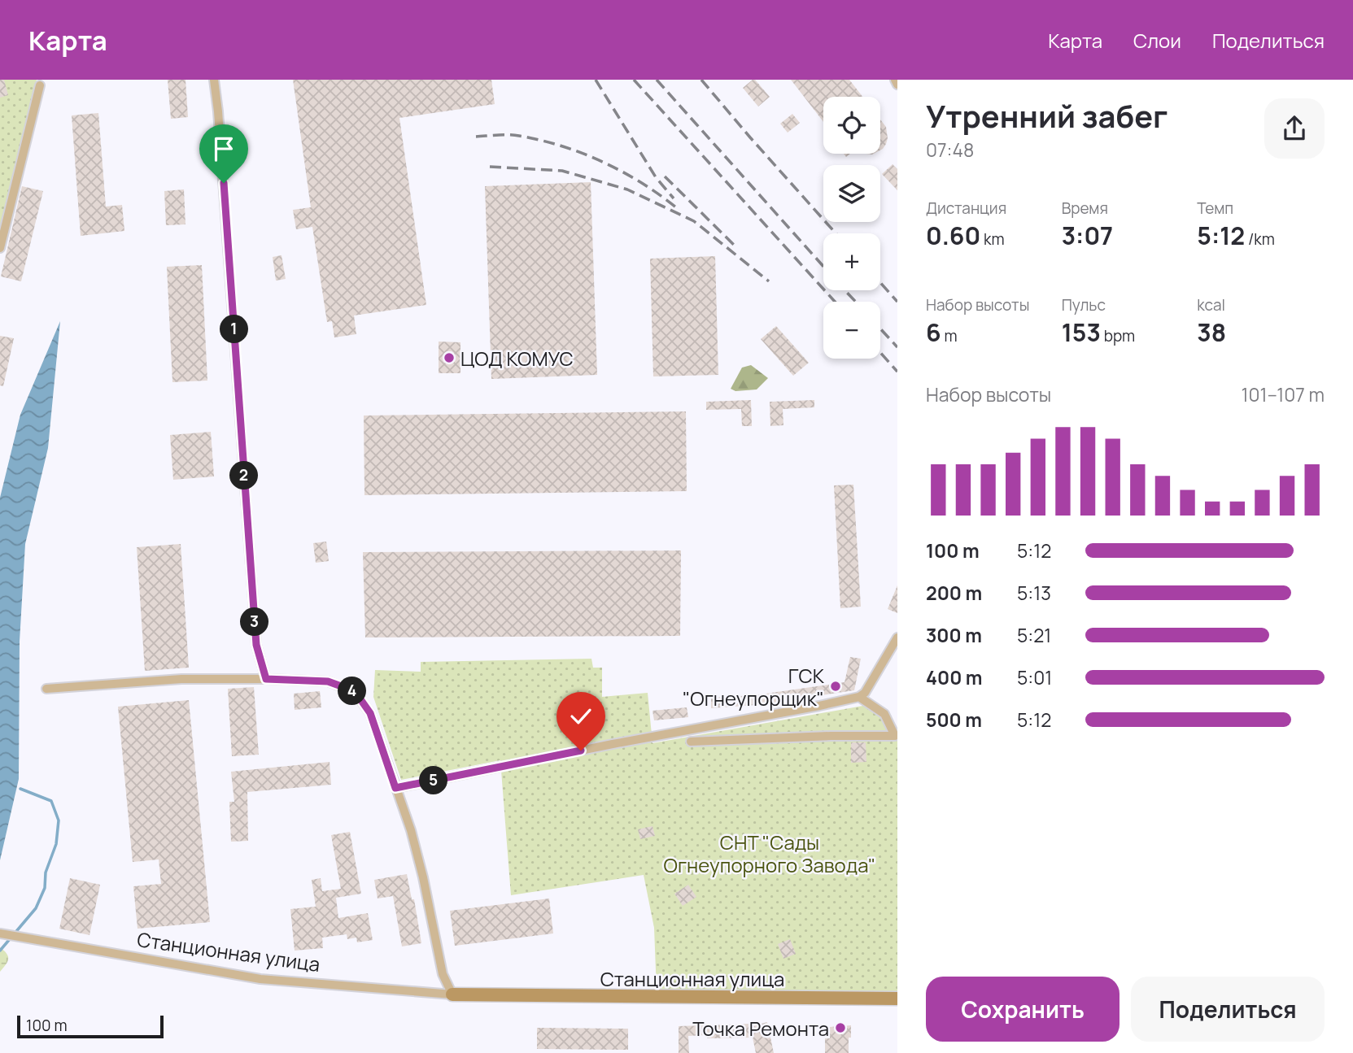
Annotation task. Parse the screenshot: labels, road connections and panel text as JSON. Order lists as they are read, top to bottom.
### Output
{
  "streets": {
    "street": ["Станционная улица"]
  },
  "parks": ["СНТ \"Сады Огнеупорного Завода\""],
  "places": ["ЦОД КОМУС", "ГСК \"Огнеупорщик\"", "Точка Ремонта"],
  "scale_bar": "100 m",
  "page": {
    "header": "Карта",
    "nav": ["Карта", "Слои", "Поделиться"],
    "heading": ["Утренний забег", "07:48"],
    "map_buttons": ["+", "−"],
    "stats": [
      ["Дистанция", "0.60 km"],
      ["Время", "3:07"],
      ["Темп", "5:12 /km"],
      ["Набор высоты", "6 m"],
      ["Пульс", "153 bpm"],
      ["kcal", "38"]
    ],
    "pins": [
      "1",
      "2",
      "3",
      "4",
      "5"
    ],
    "chart": ["Набор высоты", "101–107 m"],
    "list": [
      {
        "name": "100 m",
        "note": "5:12"
      },
      {
        "name": "200 m",
        "note": "5:13"
      },
      {
        "name": "300 m",
        "note": "5:21"
      },
      {
        "name": "400 m",
        "note": "5:01"
      },
      {
        "name": "500 m",
        "note": "5:12"
      }
    ],
    "buttons": ["Сохранить", "Поделиться"],
    "scale": "100 m"
  }
}
